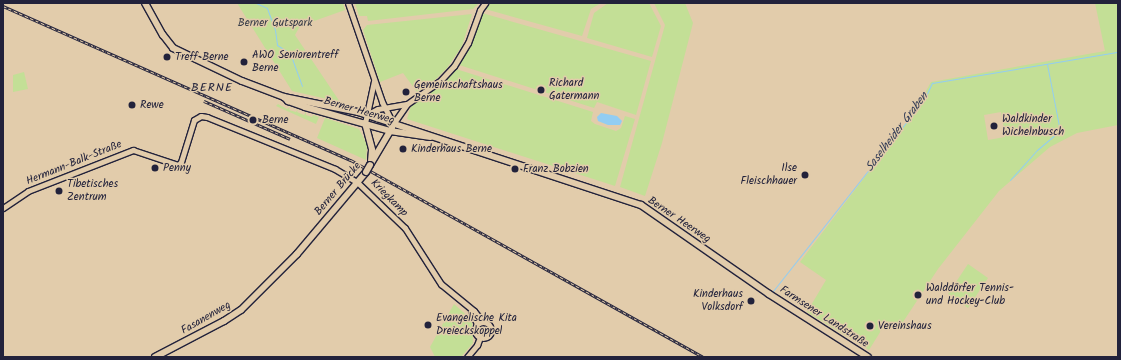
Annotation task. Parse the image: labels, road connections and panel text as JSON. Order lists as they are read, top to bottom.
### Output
{
  "streets": {
    "main road": [
      "Berner Heerweg",
      "Berner Brücke",
      "Farmsener Landstraße",
      "Fasanenweg"
    ],
    "street": ["Hermann-Balk-Straße", "Kriegkamp"]
  },
  "crossings": [
    ["Berner Heerweg", "Berner Brücke"],
    ["Berner Heerweg", "Farmsener Landstraße"],
    ["Hermann-Balk-Straße", "Kriegkamp"],
    ["Berner Brücke", "Kriegkamp"],
    ["Berner Brücke", "Fasanenweg"]
  ],
  "districts": ["BERNE"],
  "water": ["Saselheider Graben"],
  "parks": ["Berner Gutspark"],
  "places": [
    "Treff Berne",
    "AWO Seniorentreff Berne",
    "Richard Gatermann",
    "Gemeinschaftshaus Berne",
    "Rewe",
    "Berne",
    "Waldkinder Wichelnbusch",
    "Kinderhaus Berne",
    "Penny",
    "Franz Bobzien",
    "Ilse Fleischhauer",
    "Tibetisches Zentrum",
    "Walddörfer Tennis- und Hockey-Club",
    "Kinderhaus Volksdorf",
    "Evangelische Kita Dreieckskoppel",
    "Vereinshaus"
  ]
}
